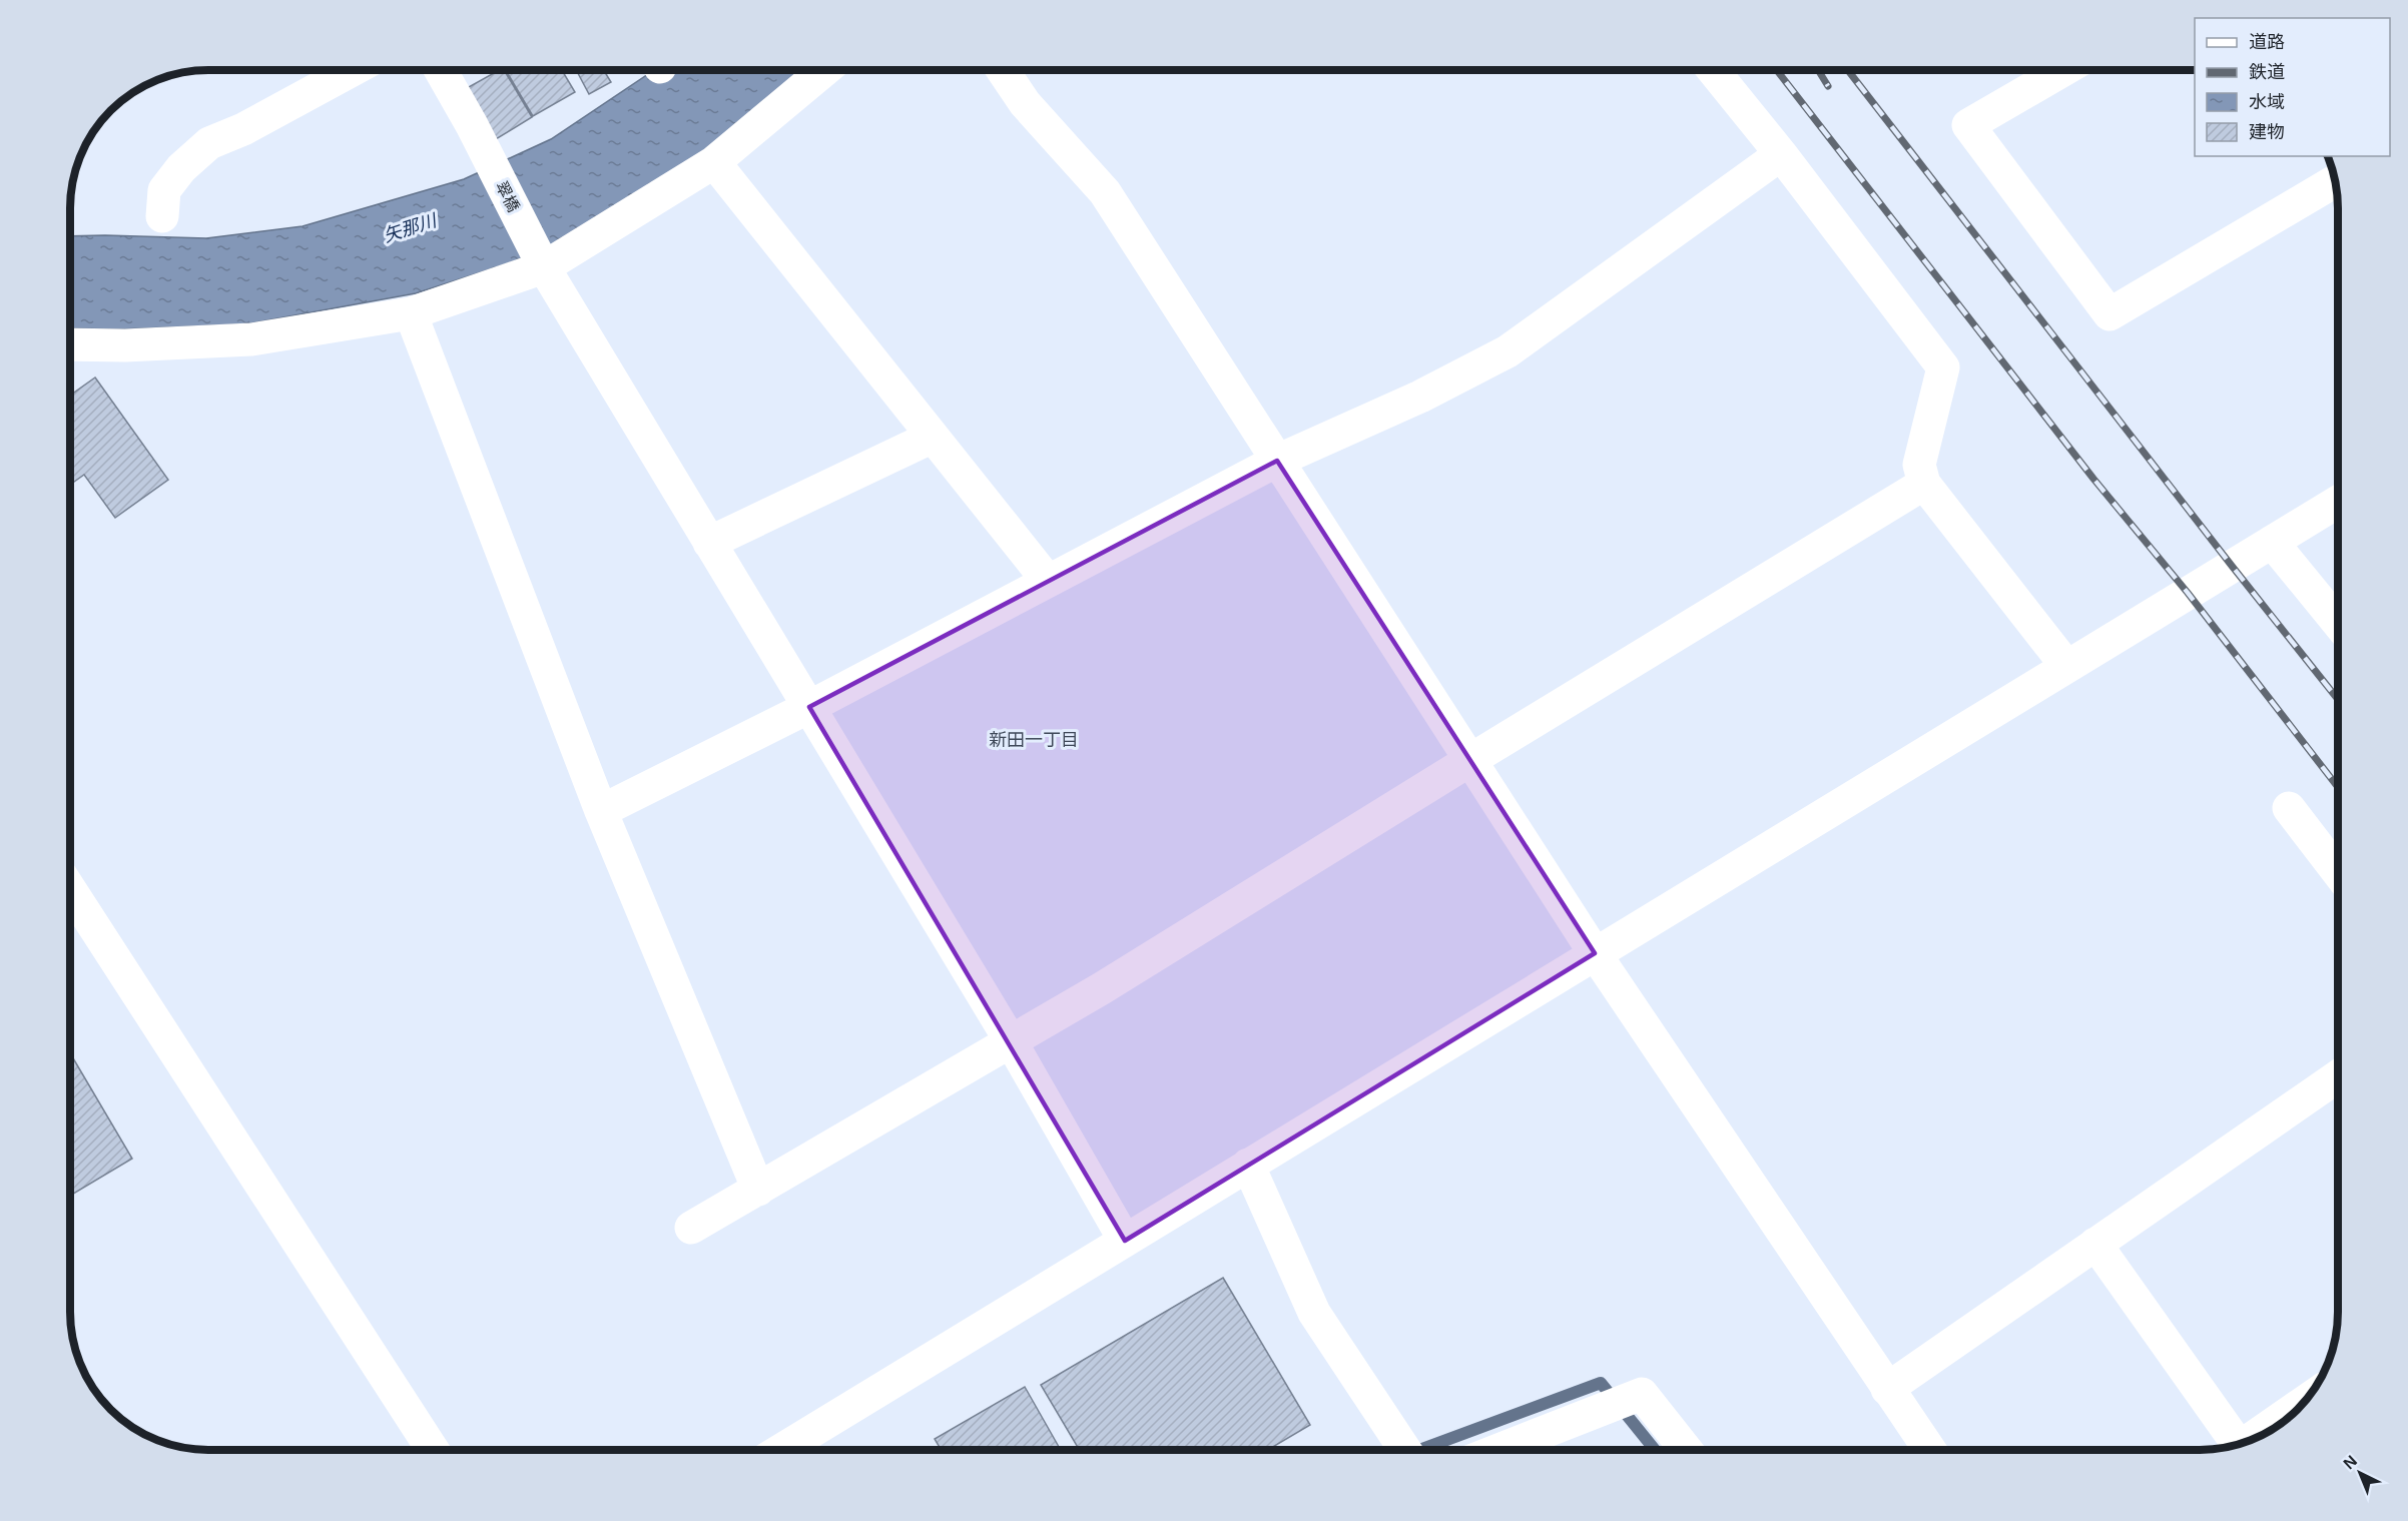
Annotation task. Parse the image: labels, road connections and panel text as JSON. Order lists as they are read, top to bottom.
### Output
{
  "streets": {
    "street": ["翠橋"]
  },
  "districts": ["新田一丁目"],
  "water": ["矢那川"],
  "legend": [
    "道路",
    "鉄道",
    "水域",
    "建物"
  ],
  "north": "top left"
}
